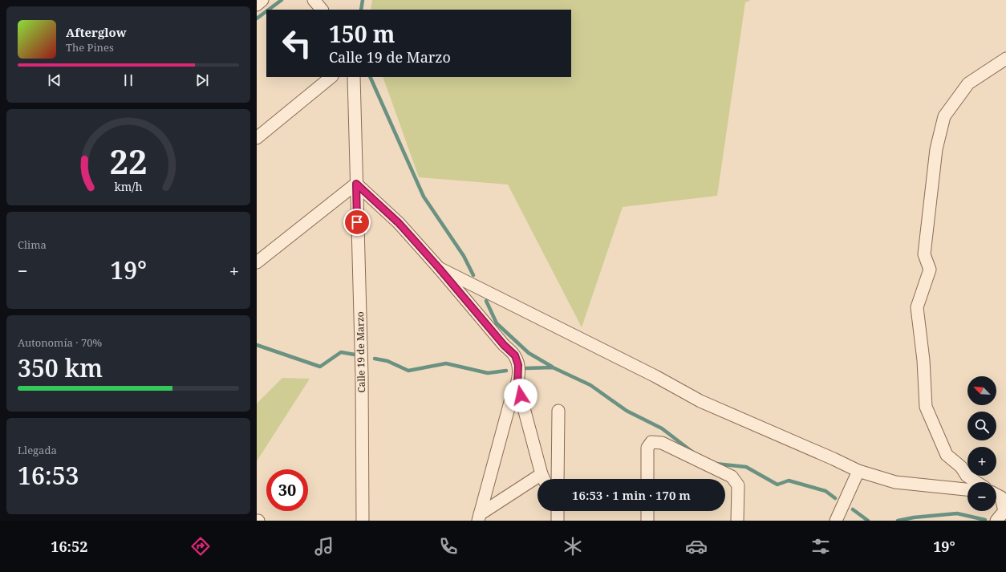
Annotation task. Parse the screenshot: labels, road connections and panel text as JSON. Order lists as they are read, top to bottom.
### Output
{
  "streets": {
    "street": ["Calle 19 de Marzo"]
  },
  "north": "top left",
  "page": {
    "turn": ["150 m", "Calle 19 de Marzo"],
    "song": ["Afterglow", "The Pines"],
    "tile": [
      "Clima",
      ["Autonomía · 70%", "350 km"],
      ["Llegada", "16:53"]
    ],
    "heat": ["−", "19°", "+"],
    "map_buttons": ["+", "−"],
    "limit": "30",
    "trip": "16:53 · 1 min · 170 m",
    "tabs": ["16:52", "19°"],
    "gauge": ["22", "km/h"]
  }
}
